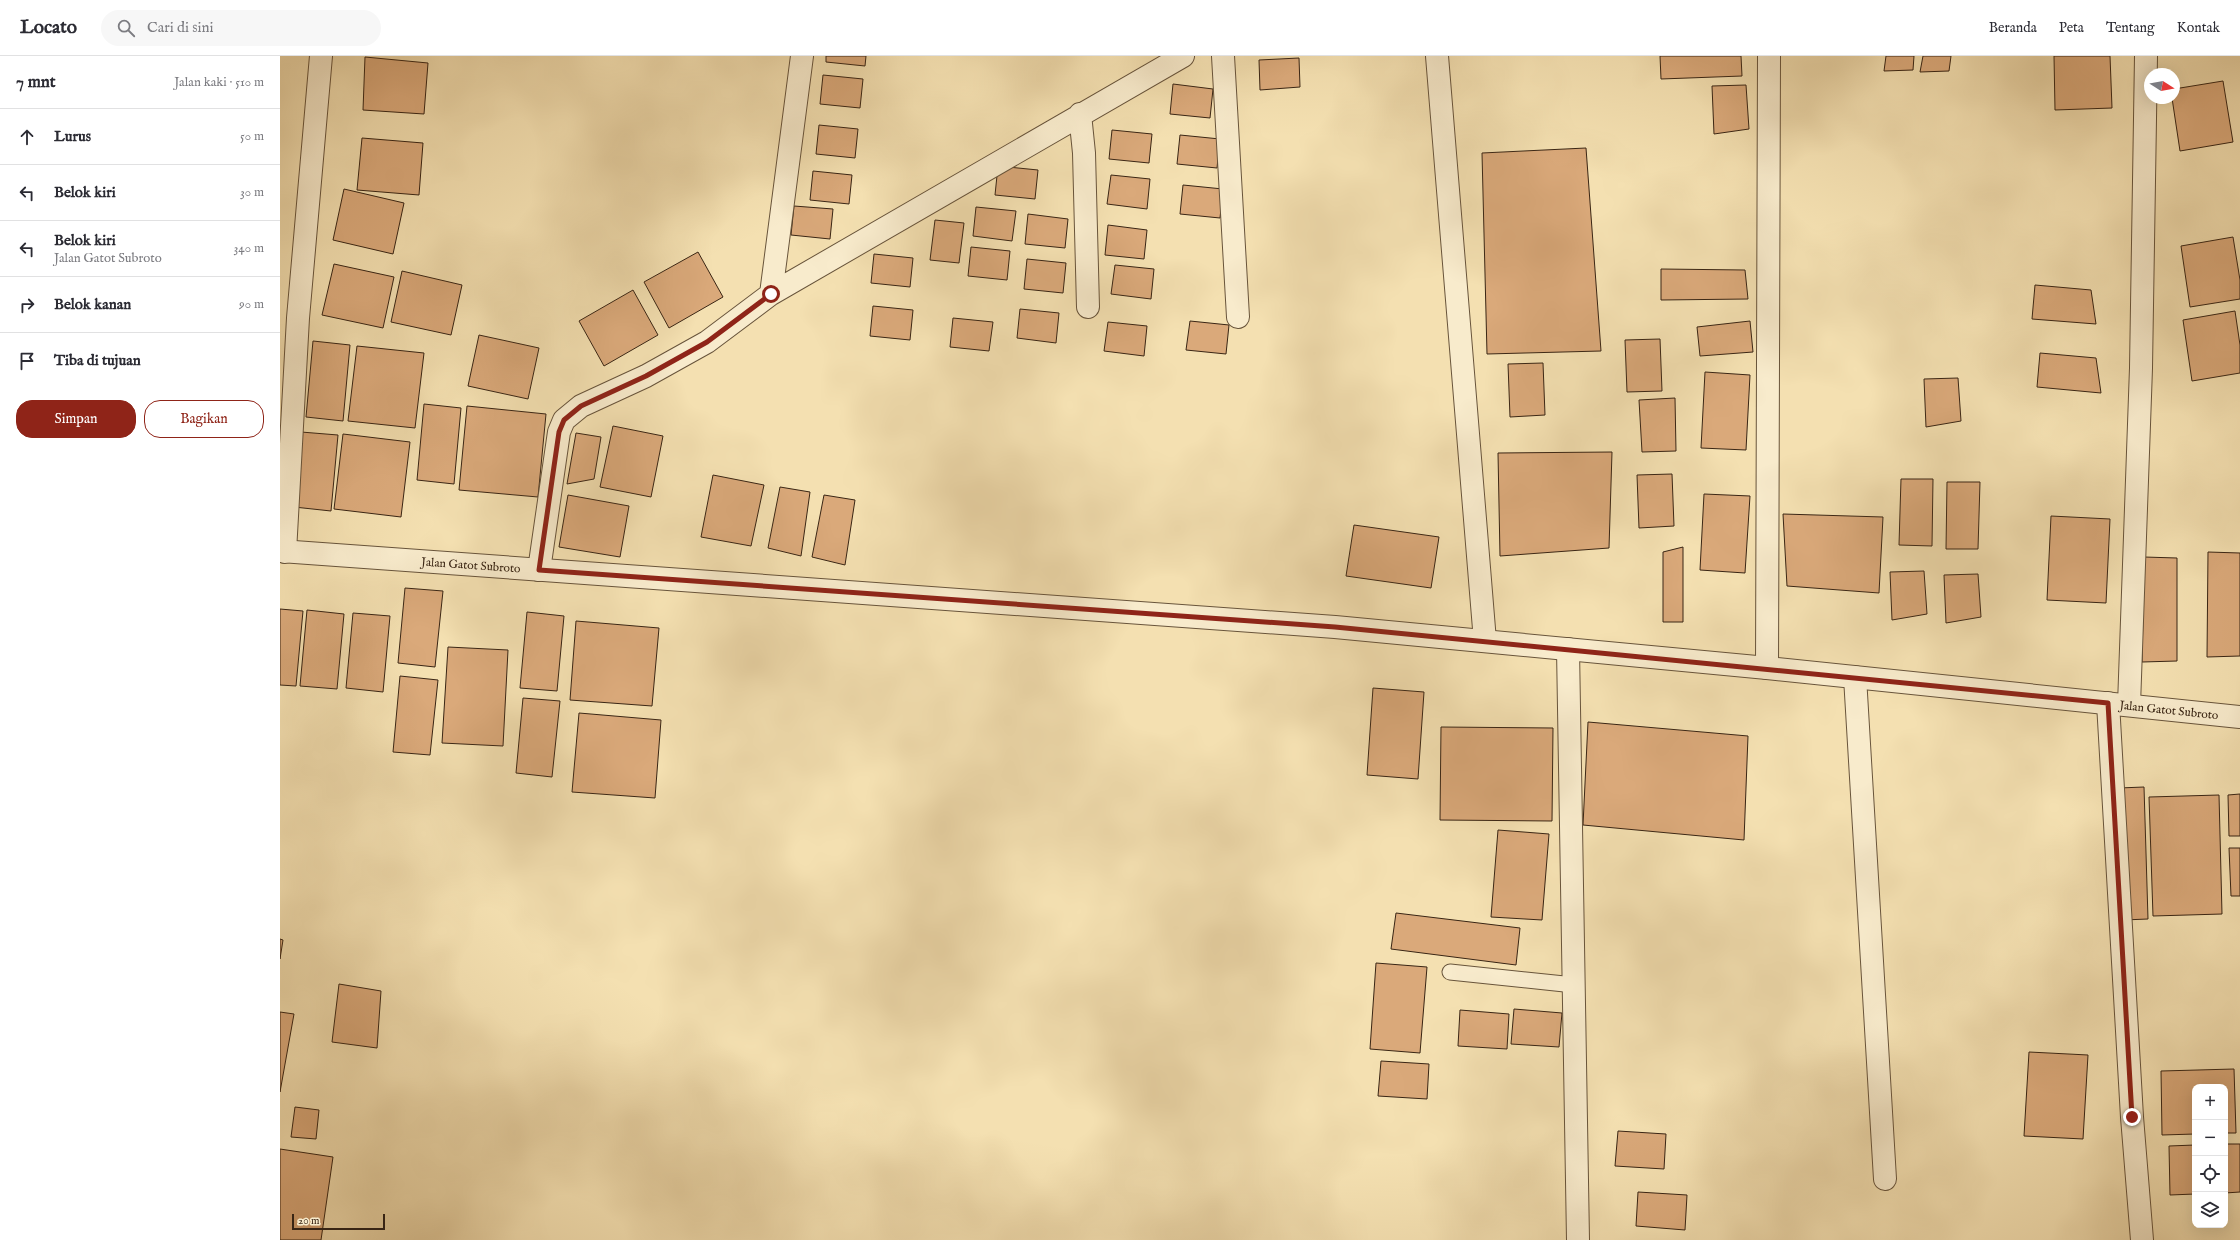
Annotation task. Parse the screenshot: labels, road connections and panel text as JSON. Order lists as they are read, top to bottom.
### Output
{
  "streets": {
    "street": ["Jalan Gatot Subroto"]
  },
  "scale_bar": "20 m",
  "north": "right",
  "page": {
    "header": "Locato",
    "search": "Cari di sini",
    "nav": [
      "Beranda",
      "Peta",
      "Tentang",
      "Kontak"
    ],
    "heading": ["7 mnt", "Jalan kaki · 510 m"],
    "list": [
      ["Lurus", "50 m"],
      ["Belok kiri", "30 m"],
      ["Belok kiri", "Jalan Gatot Subroto", "340 m"],
      ["Belok kanan", "90 m"],
      "Tiba di tujuan"
    ],
    "buttons": ["Simpan", "Bagikan"],
    "map_buttons": ["+", "−"],
    "scale": "20 m"
  }
}
